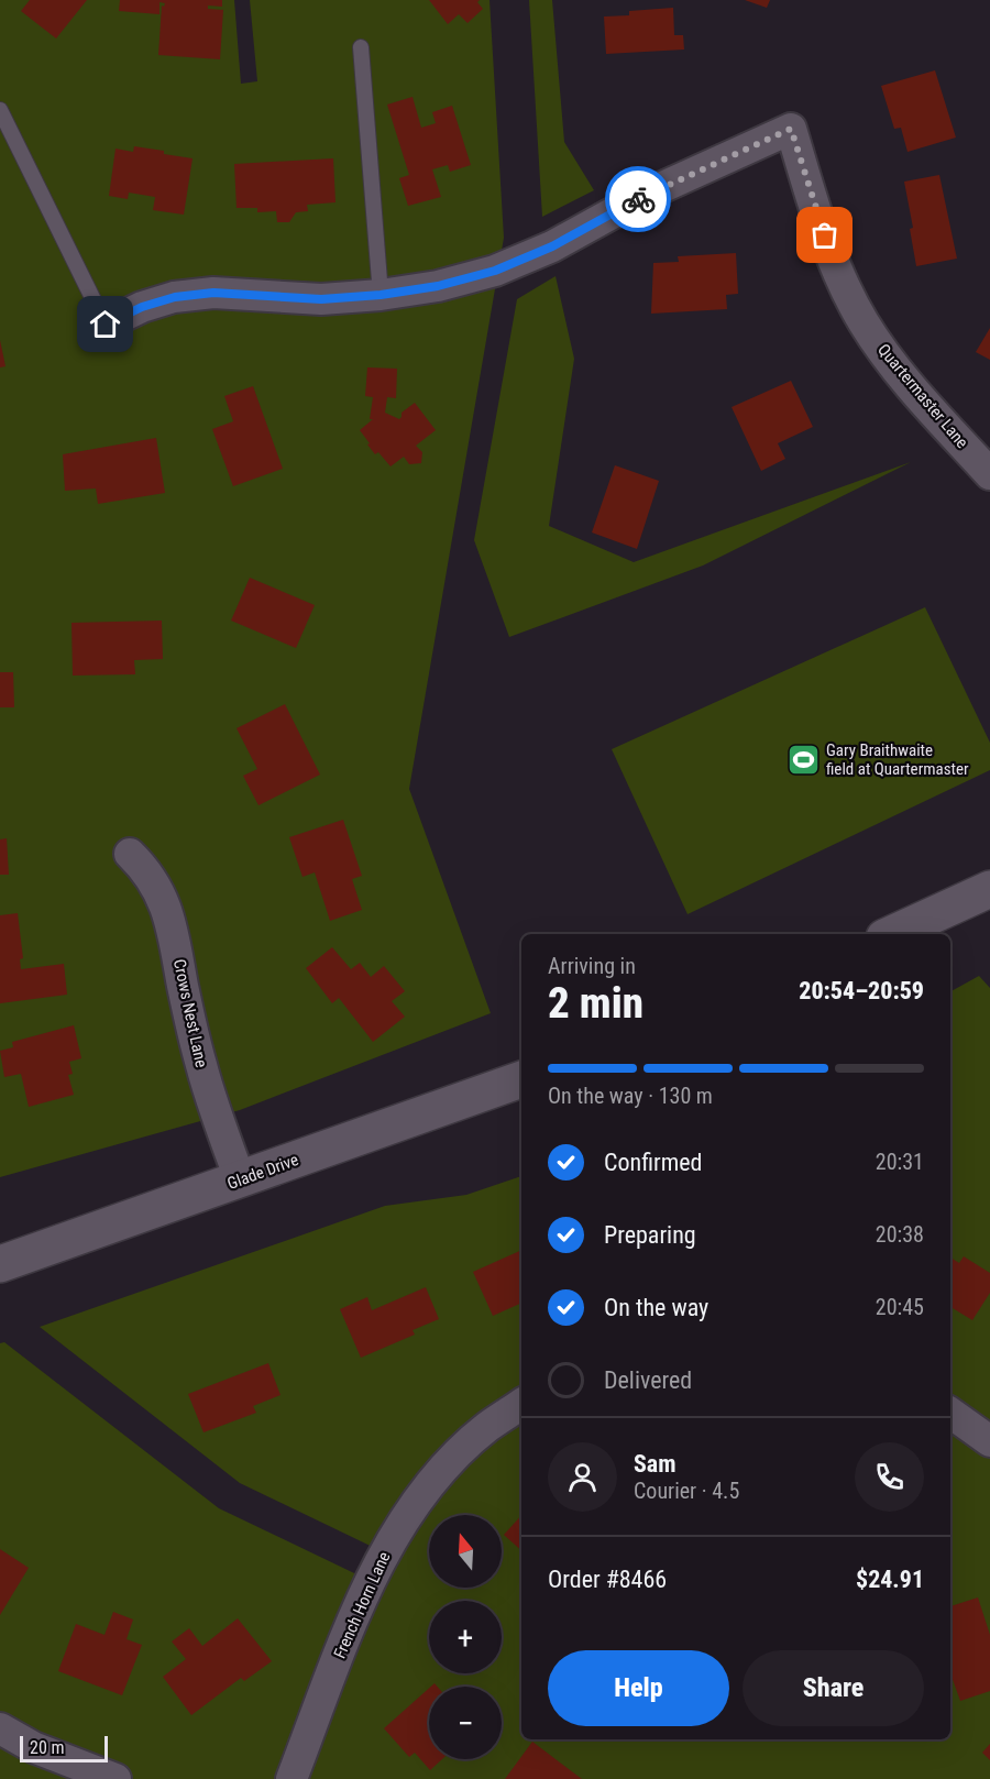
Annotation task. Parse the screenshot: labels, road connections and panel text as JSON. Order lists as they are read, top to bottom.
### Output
{
  "streets": {
    "street": [
      "Quartermaster Lane",
      "Crows Nest Lane",
      "Glade Drive",
      "French Horn Lane"
    ]
  },
  "crossings": [
    ["Crows Nest Lane", "Glade Drive"]
  ],
  "places": {
    "sports": ["Gary Braithwaite field at Quartermaster"]
  },
  "scale_bar": "20 m",
  "north": "top",
  "page": {
    "heading": ["2 min", "Arriving in", "20:54–20:59"],
    "panel": [
      "Sam",
      "Courier · 4.5",
      "Order #8466",
      "$24.91"
    ],
    "bar": "On the way · 130 m",
    "list": [
      ["Confirmed", "20:31"],
      ["Preparing", "20:38"],
      ["On the way", "20:45"],
      "Delivered"
    ],
    "map_buttons": ["+", "−"],
    "buttons": ["Help", "Share"],
    "scale": "20 m"
  }
}
